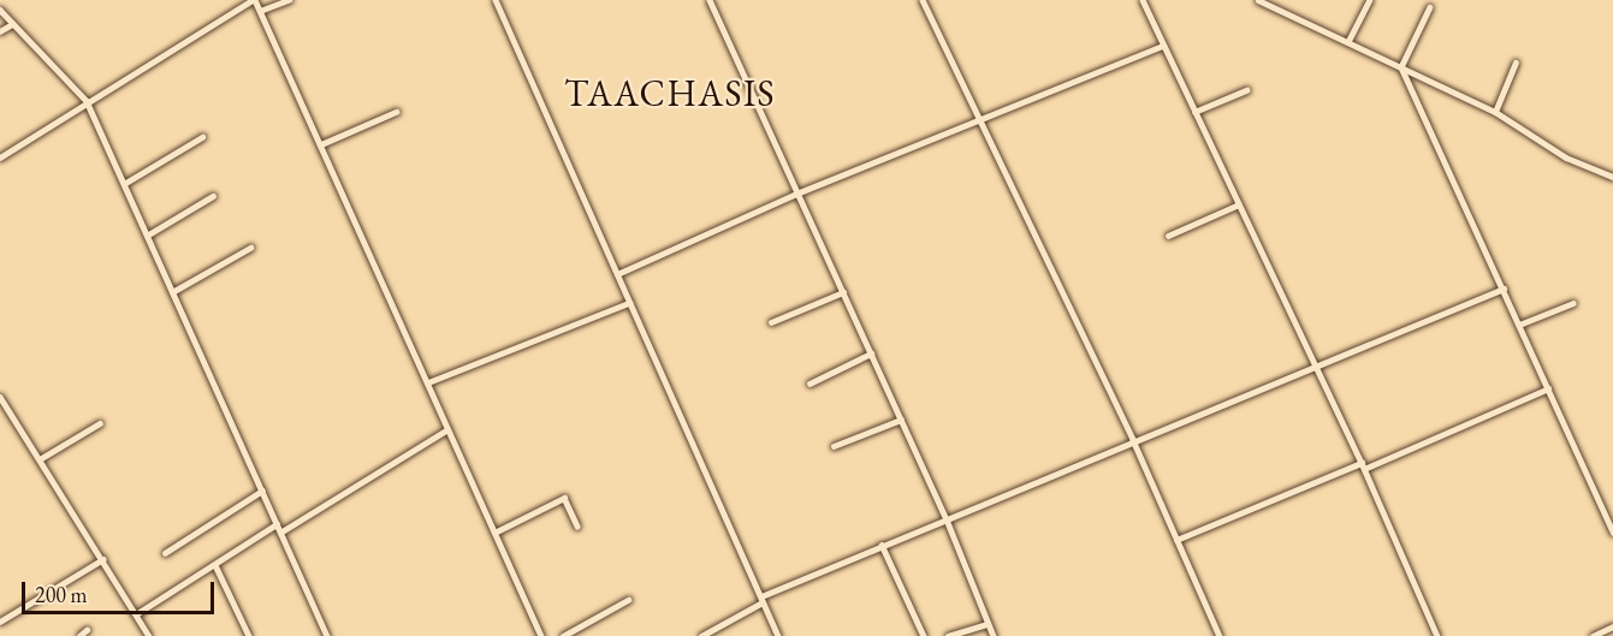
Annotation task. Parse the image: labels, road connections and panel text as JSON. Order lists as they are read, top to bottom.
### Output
{
  "districts": ["TAACHASIS"],
  "scale_bar": "200 m"
}
